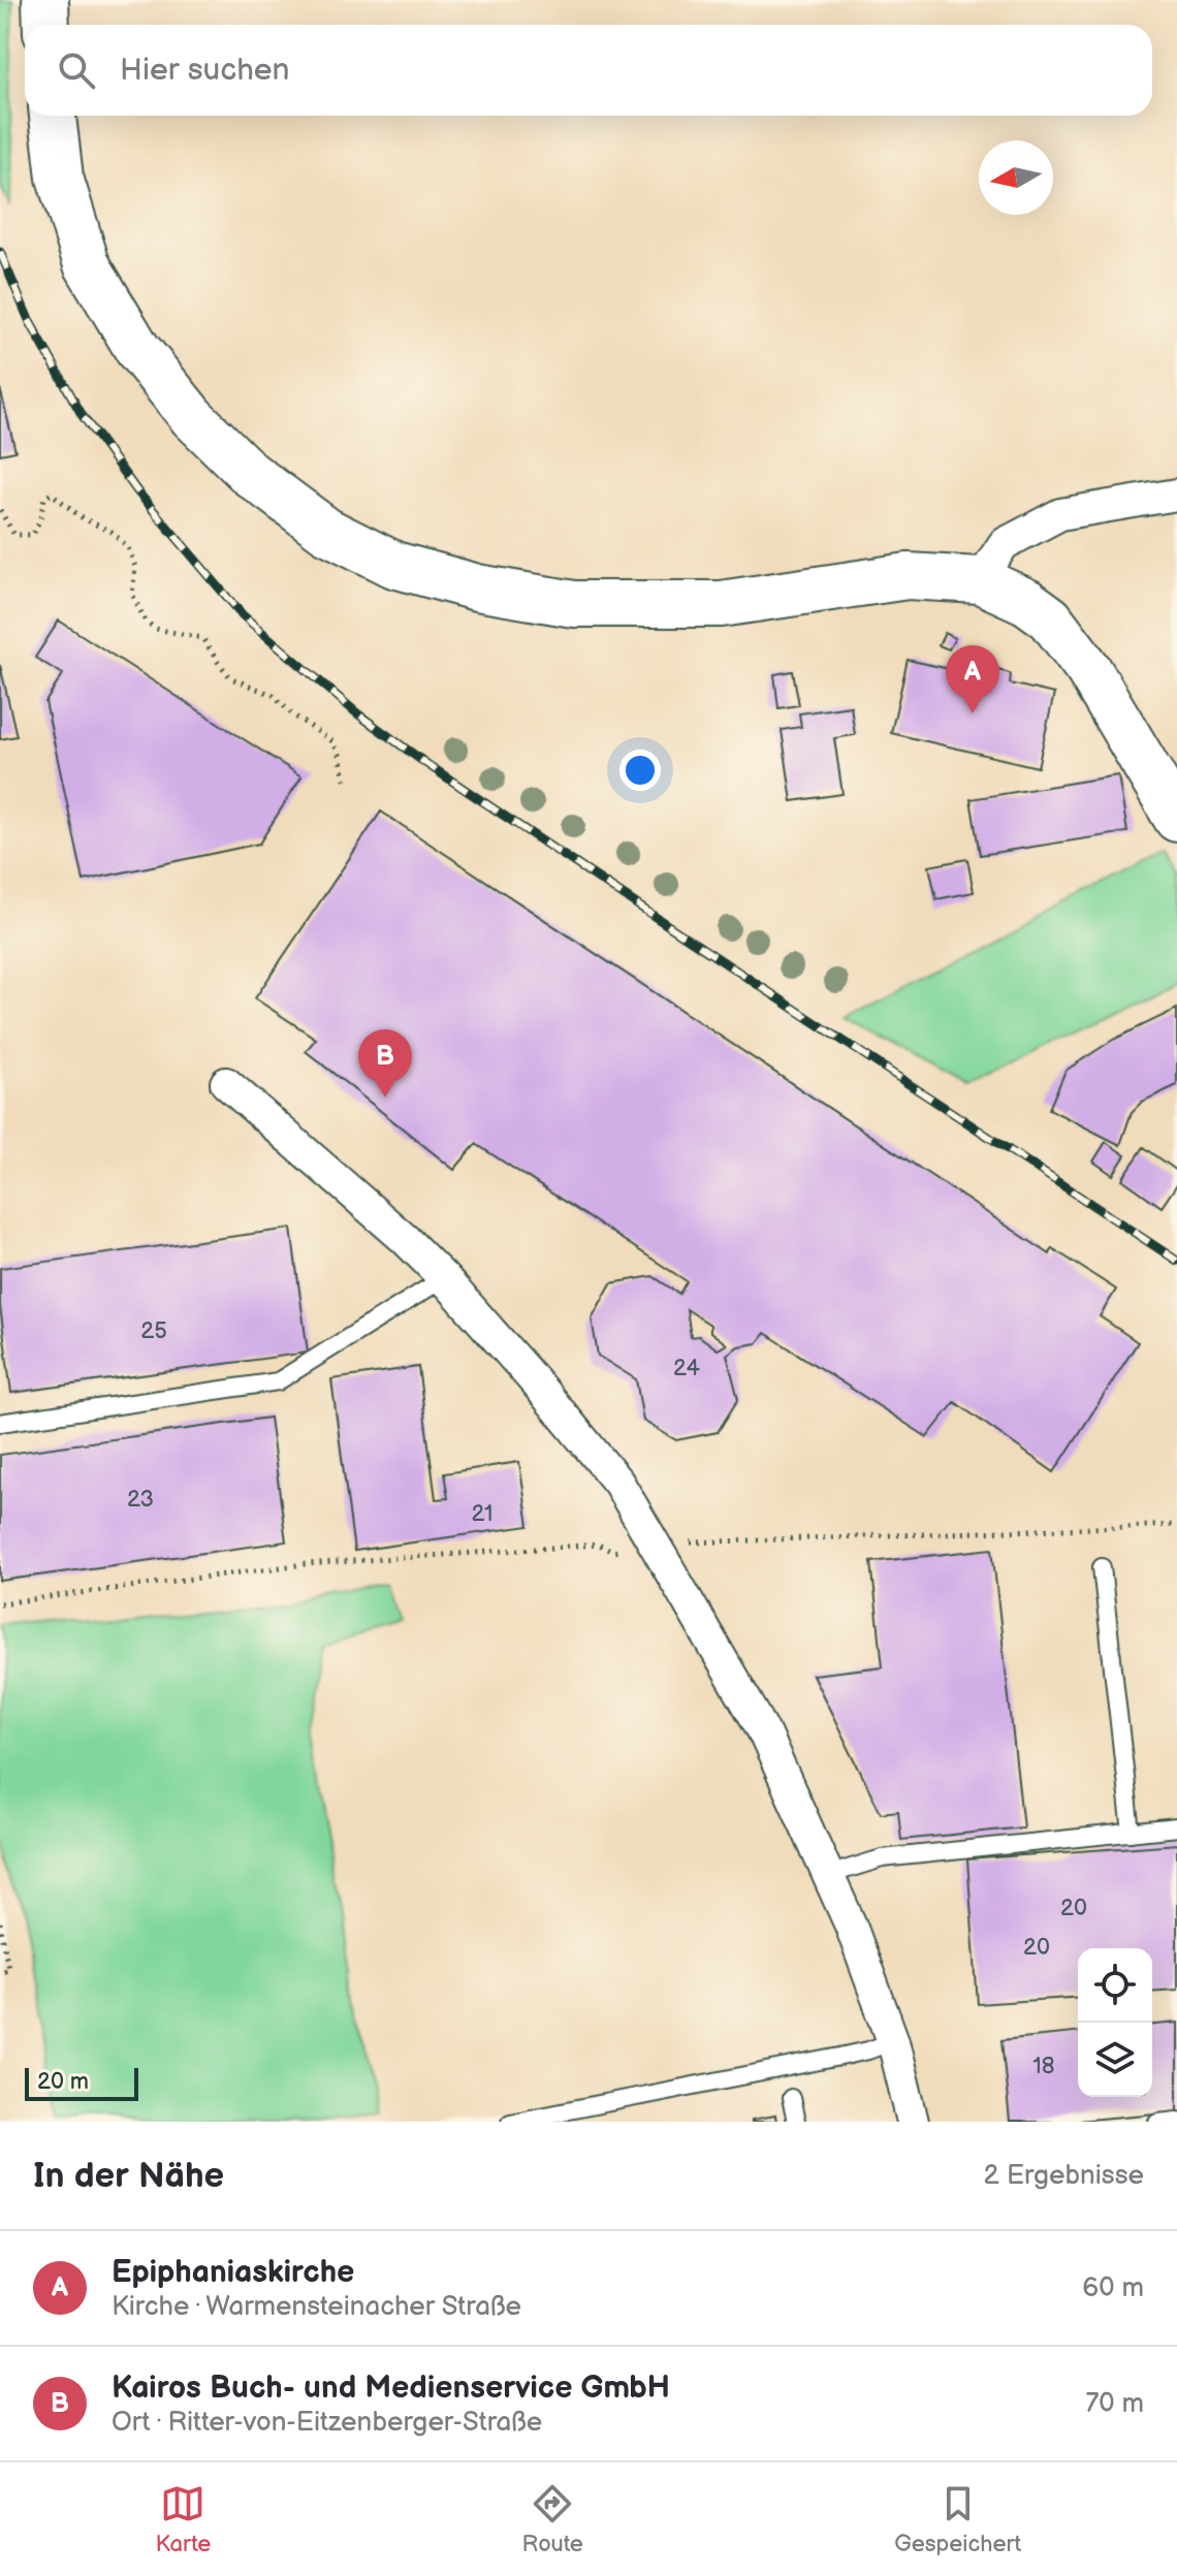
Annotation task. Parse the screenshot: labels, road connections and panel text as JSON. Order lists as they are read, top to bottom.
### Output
{
  "house_numbers": [
    "25",
    "24",
    "23",
    "21",
    "20",
    "20",
    "18"
  ],
  "scale_bar": "20 m",
  "north": "left",
  "page": {
    "search": "Hier suchen",
    "pins": ["A", "B"],
    "scale": "20 m",
    "heading": ["In der Nähe", "2 Ergebnisse"],
    "list": [
      {
        "mark": "A",
        "name": "Epiphaniaskirche",
        "note": "Kirche · Warmensteinacher Straße",
        "value": "60 m"
      },
      {
        "mark": "B",
        "name": "Kairos Buch- und Medienservice GmbH",
        "note": "Ort · Ritter-von-Eitzenberger-Straße",
        "value": "70 m"
      }
    ],
    "nav": ["Karte", "Route", "Gespeichert"]
  }
}
